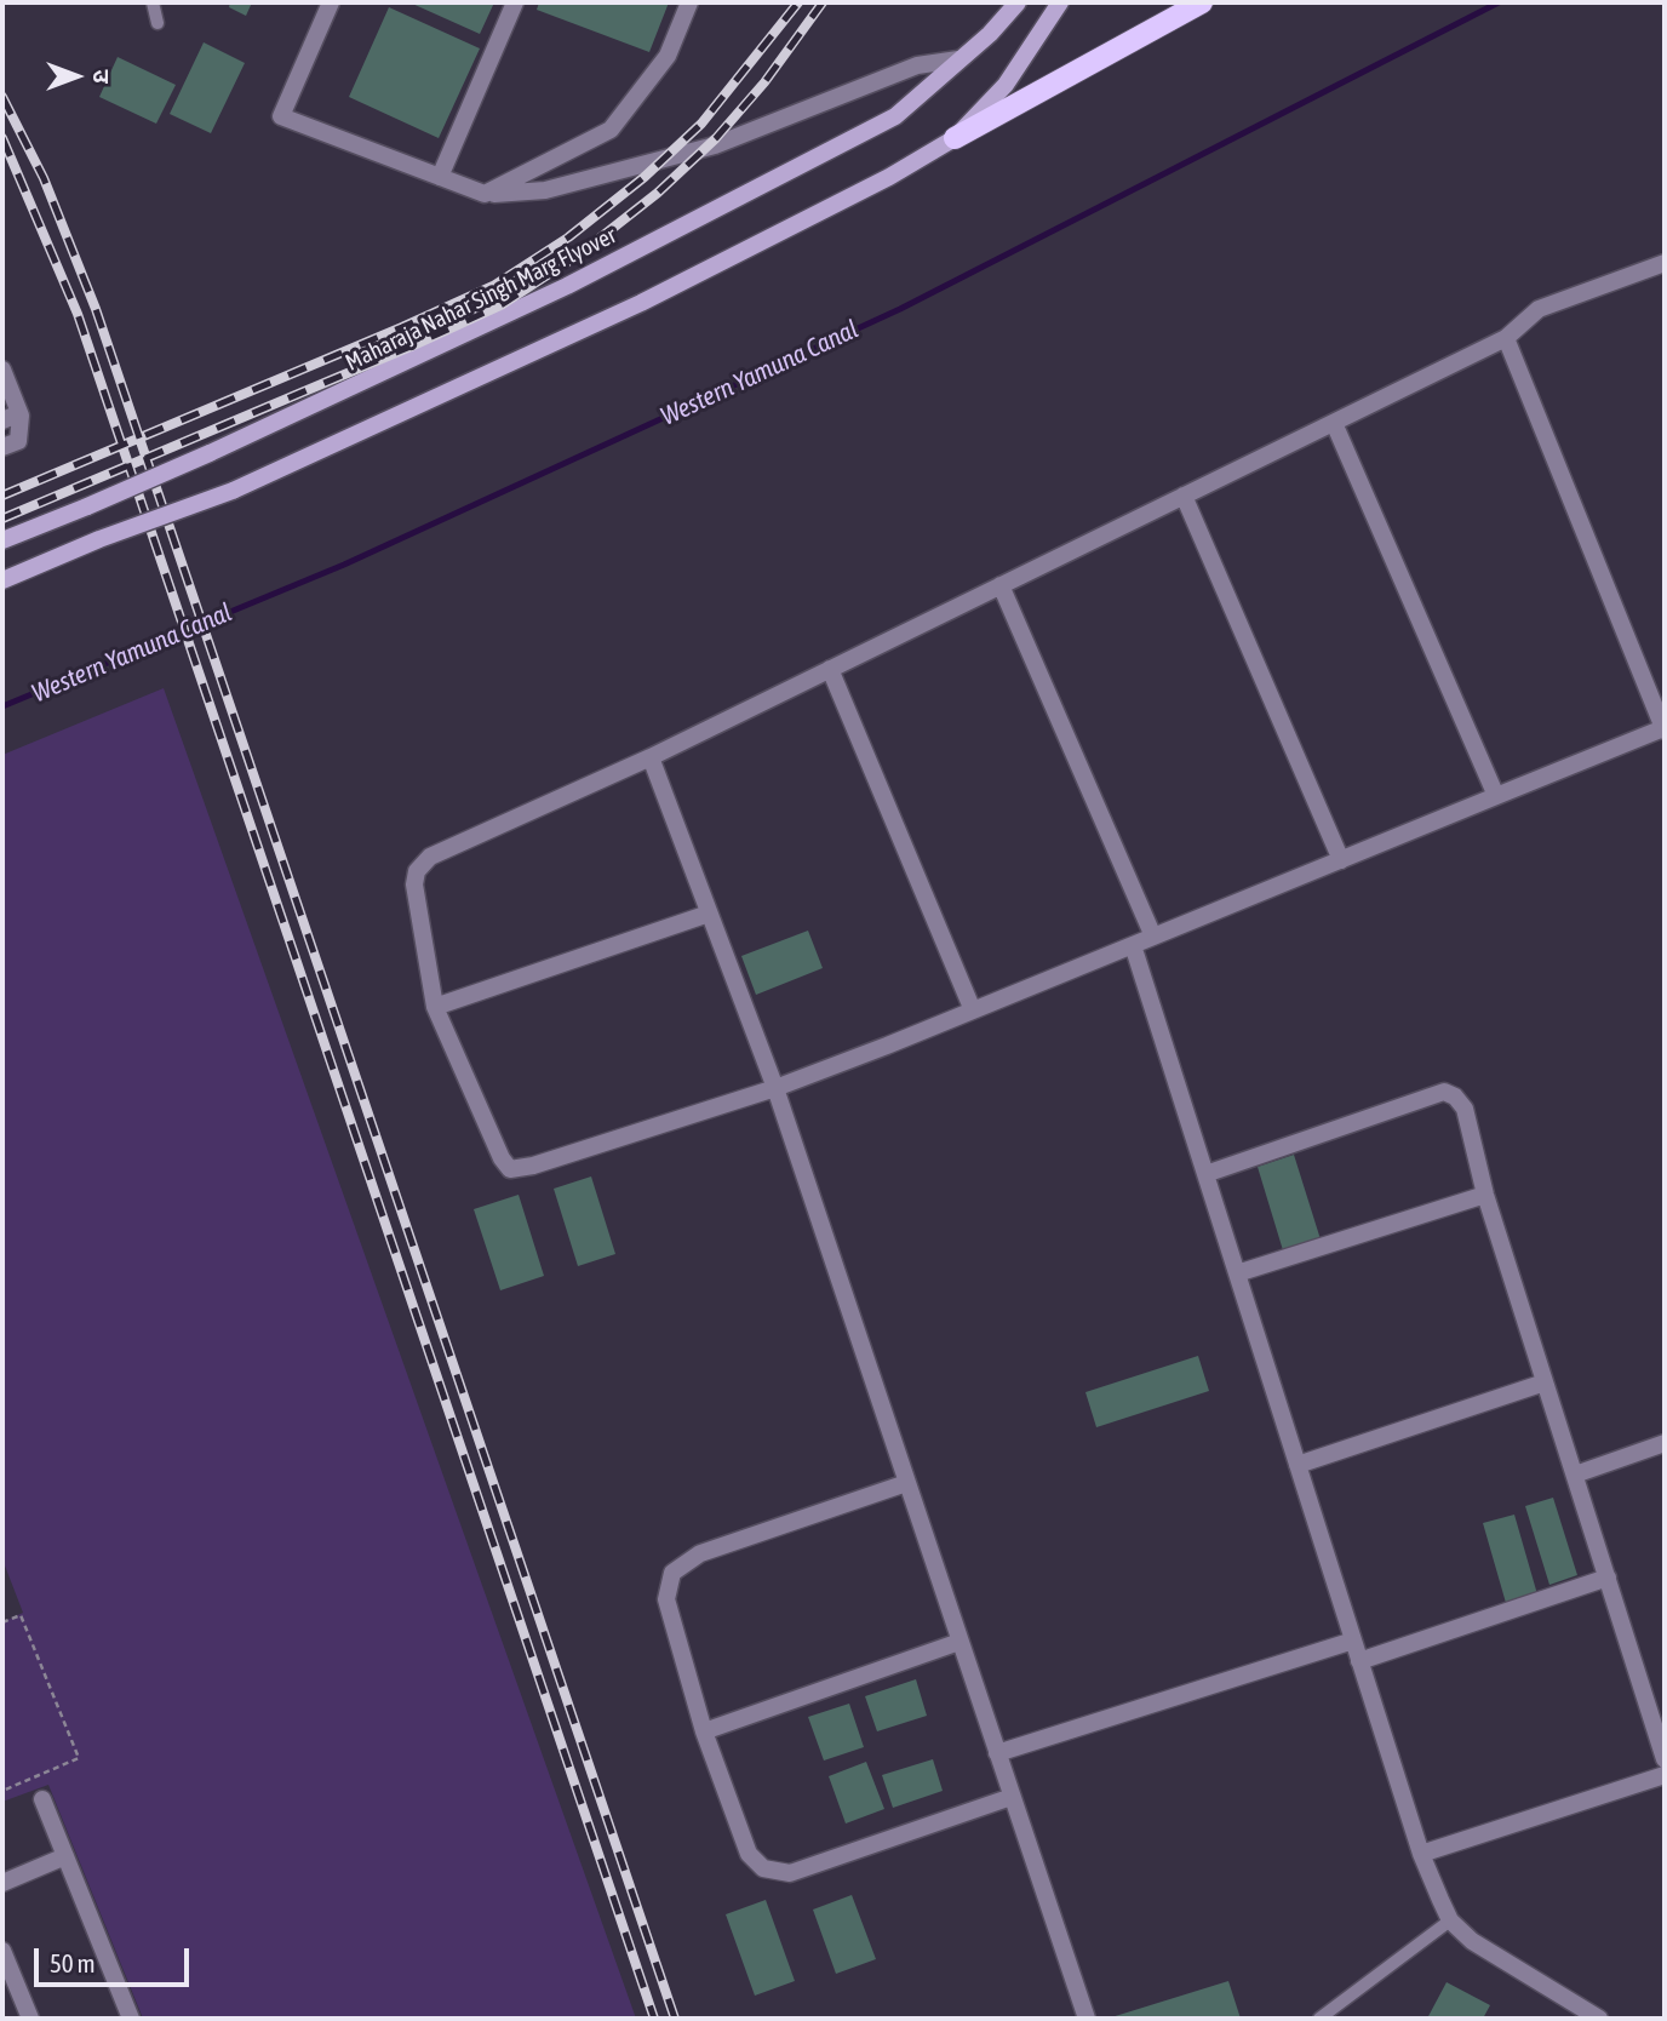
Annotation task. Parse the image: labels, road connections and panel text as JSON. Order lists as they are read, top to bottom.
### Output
{
  "streets": {
    "main road": ["Maharaja Nahar Singh Marg Flyover"]
  },
  "water": ["Western Yamuna Canal"],
  "scale_bar": "50 m",
  "north": "right"
}
